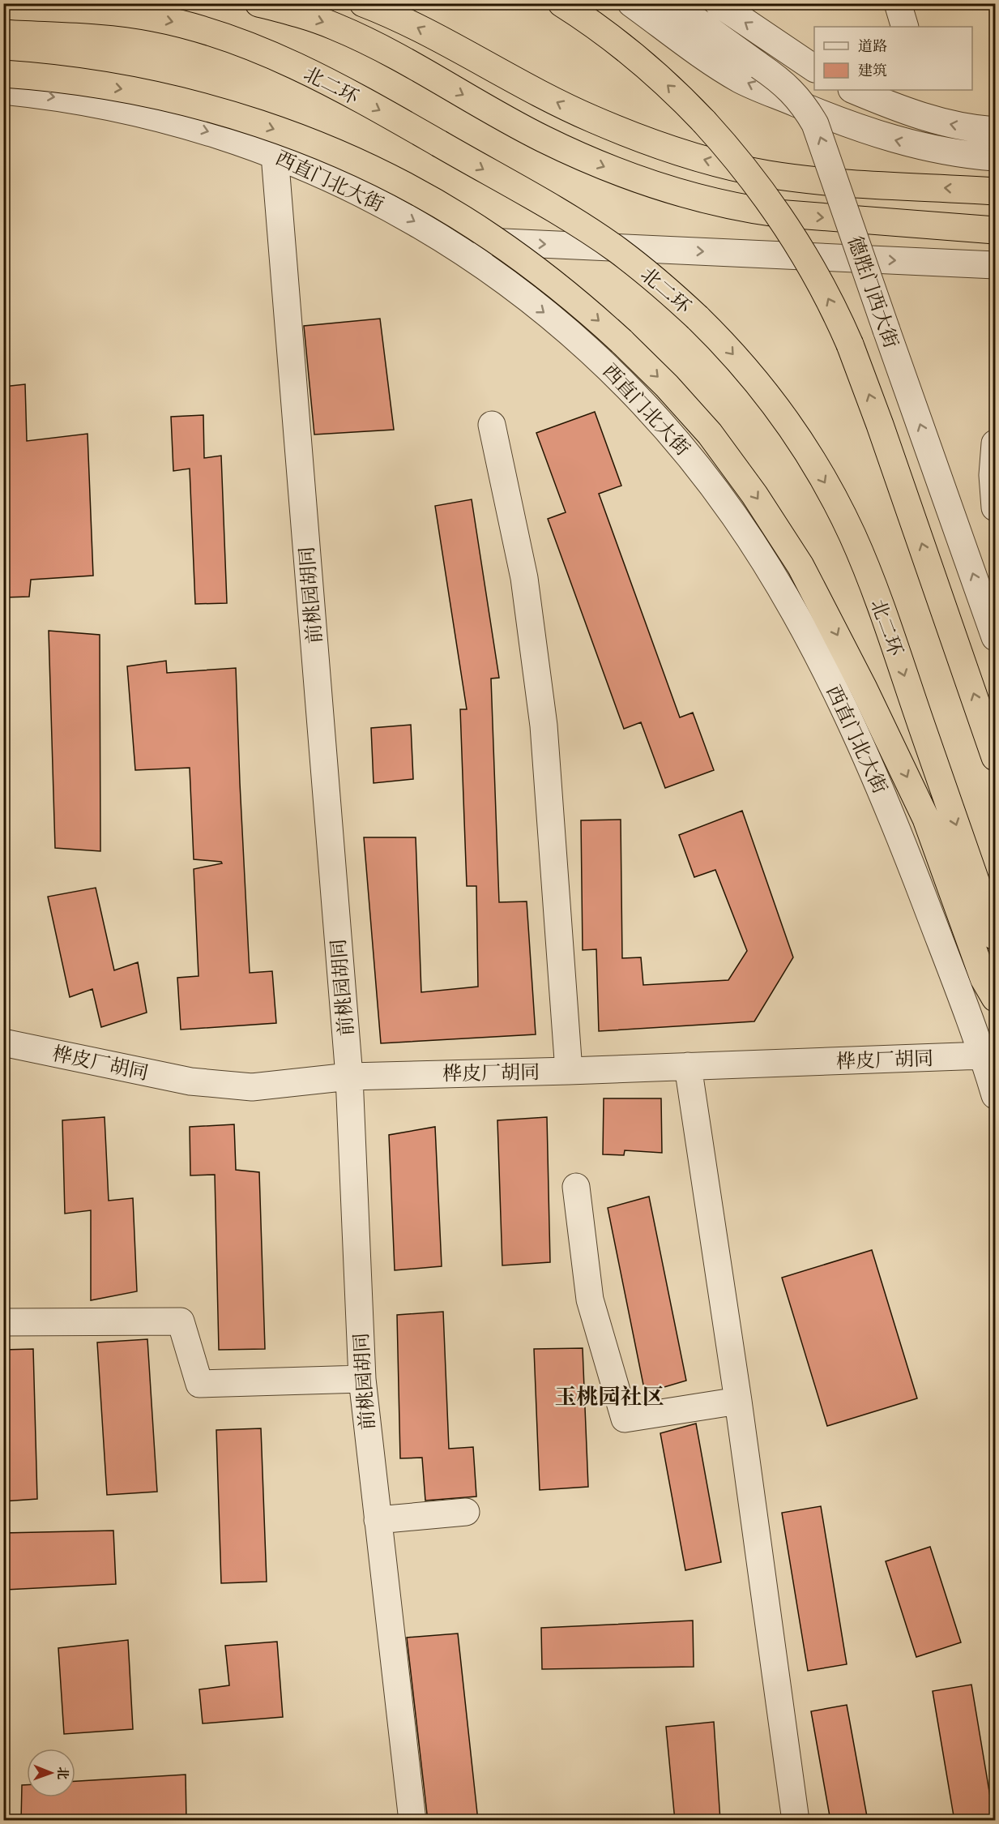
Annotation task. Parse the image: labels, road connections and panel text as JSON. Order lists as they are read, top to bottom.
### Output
{
  "streets": {
    "highway": ["北二环"],
    "street": [
      "西直门北大街",
      "德胜门西大街",
      "前桃园胡同",
      "桦皮厂胡同"
    ]
  },
  "crossings": [
    ["西直门北大街", "前桃园胡同"],
    ["西直门北大街", "桦皮厂胡同"],
    ["前桃园胡同", "桦皮厂胡同"]
  ],
  "one_way": ["西直门北大街", "德胜门西大街"],
  "districts": ["玉桃园社区"],
  "legend": ["道路", "建筑"],
  "north": "right"
}
